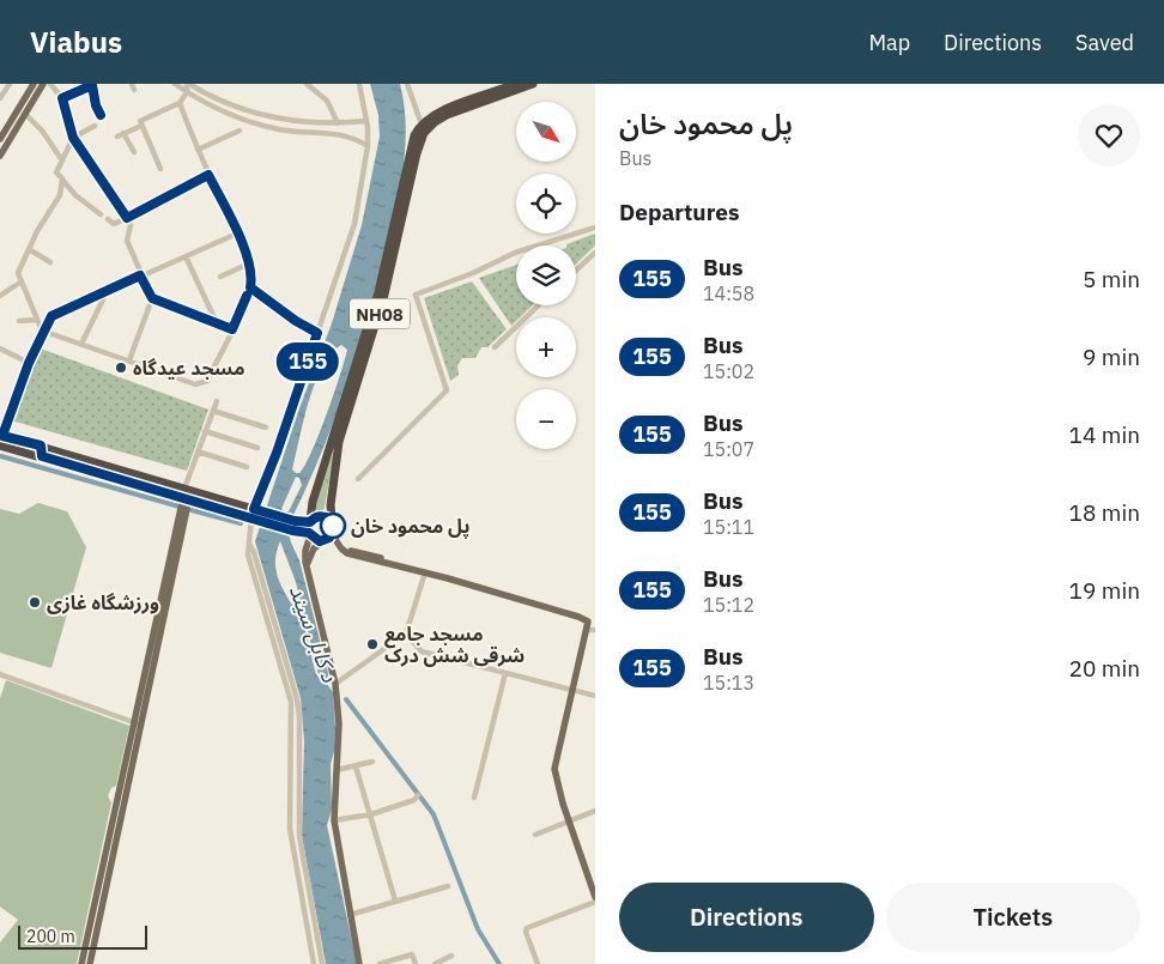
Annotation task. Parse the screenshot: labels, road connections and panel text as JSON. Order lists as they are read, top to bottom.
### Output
{
  "streets": {
    "highway": ["NH08"]
  },
  "water": ["د کابل سيند"],
  "places": [
    "مسجد عیدگاه",
    "پل محمود خان",
    "ورزشگاه غازی",
    "مسجد جامع شرقی شش درک"
  ],
  "lines": ["bus line 155"],
  "scale_bar": "200 m",
  "north": "bottom right",
  "page": {
    "header": "Viabus",
    "nav": ["Map", "Directions", "Saved"],
    "on_map": "155",
    "heading": [
      ["پل محمود خان", "Bus"],
      "Departures"
    ],
    "map_buttons": ["+", "−"],
    "list": [
      {
        "mark": "155",
        "name": "Bus",
        "note": "14:58",
        "value": "5 min"
      },
      {
        "mark": "155",
        "name": "Bus",
        "note": "15:02",
        "value": "9 min"
      },
      {
        "mark": "155",
        "name": "Bus",
        "note": "15:07",
        "value": "14 min"
      },
      {
        "mark": "155",
        "name": "Bus",
        "note": "15:11",
        "value": "18 min"
      },
      {
        "mark": "155",
        "name": "Bus",
        "note": "15:12",
        "value": "19 min"
      },
      {
        "mark": "155",
        "name": "Bus",
        "note": "15:13",
        "value": "20 min"
      }
    ],
    "buttons": ["Directions", "Tickets"],
    "scale": "200 m"
  }
}
